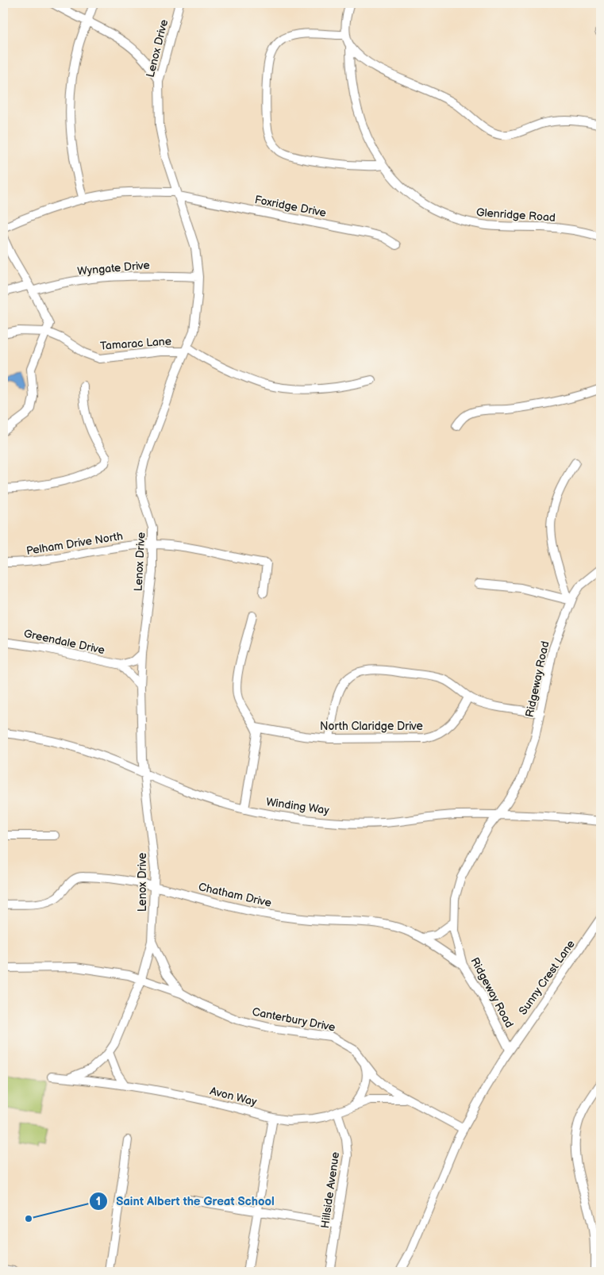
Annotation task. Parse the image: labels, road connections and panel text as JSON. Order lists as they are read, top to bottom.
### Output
{
  "streets": {
    "street": [
      "Lenox Drive",
      "Foxridge Drive",
      "Glenridge Road",
      "Wyngate Drive",
      "Tamarac Lane",
      "Pelham Drive North",
      "Greendale Drive",
      "Ridgeway Road",
      "North Claridge Drive",
      "Winding Way",
      "Chatham Drive",
      "Sunny Crest Lane",
      "Canterbury Drive",
      "Avon Way",
      "Hillside Avenue"
    ]
  },
  "crossings": [
    ["Lenox Drive", "Foxridge Drive"],
    ["Lenox Drive", "Wyngate Drive"],
    ["Lenox Drive", "Tamarac Lane"],
    ["Lenox Drive", "Pelham Drive North"],
    ["Lenox Drive", "Winding Way"],
    ["Lenox Drive", "Chatham Drive"],
    ["Lenox Drive", "Canterbury Drive"],
    ["Lenox Drive", "Avon Way"],
    ["Ridgeway Road", "Winding Way"],
    ["Ridgeway Road", "Chatham Drive"],
    ["Ridgeway Road", "Sunny Crest Lane"],
    ["Canterbury Drive", "Avon Way"],
    ["Avon Way", "Hillside Avenue"]
  ],
  "places": ["Saint Albert the Great School"]
}
